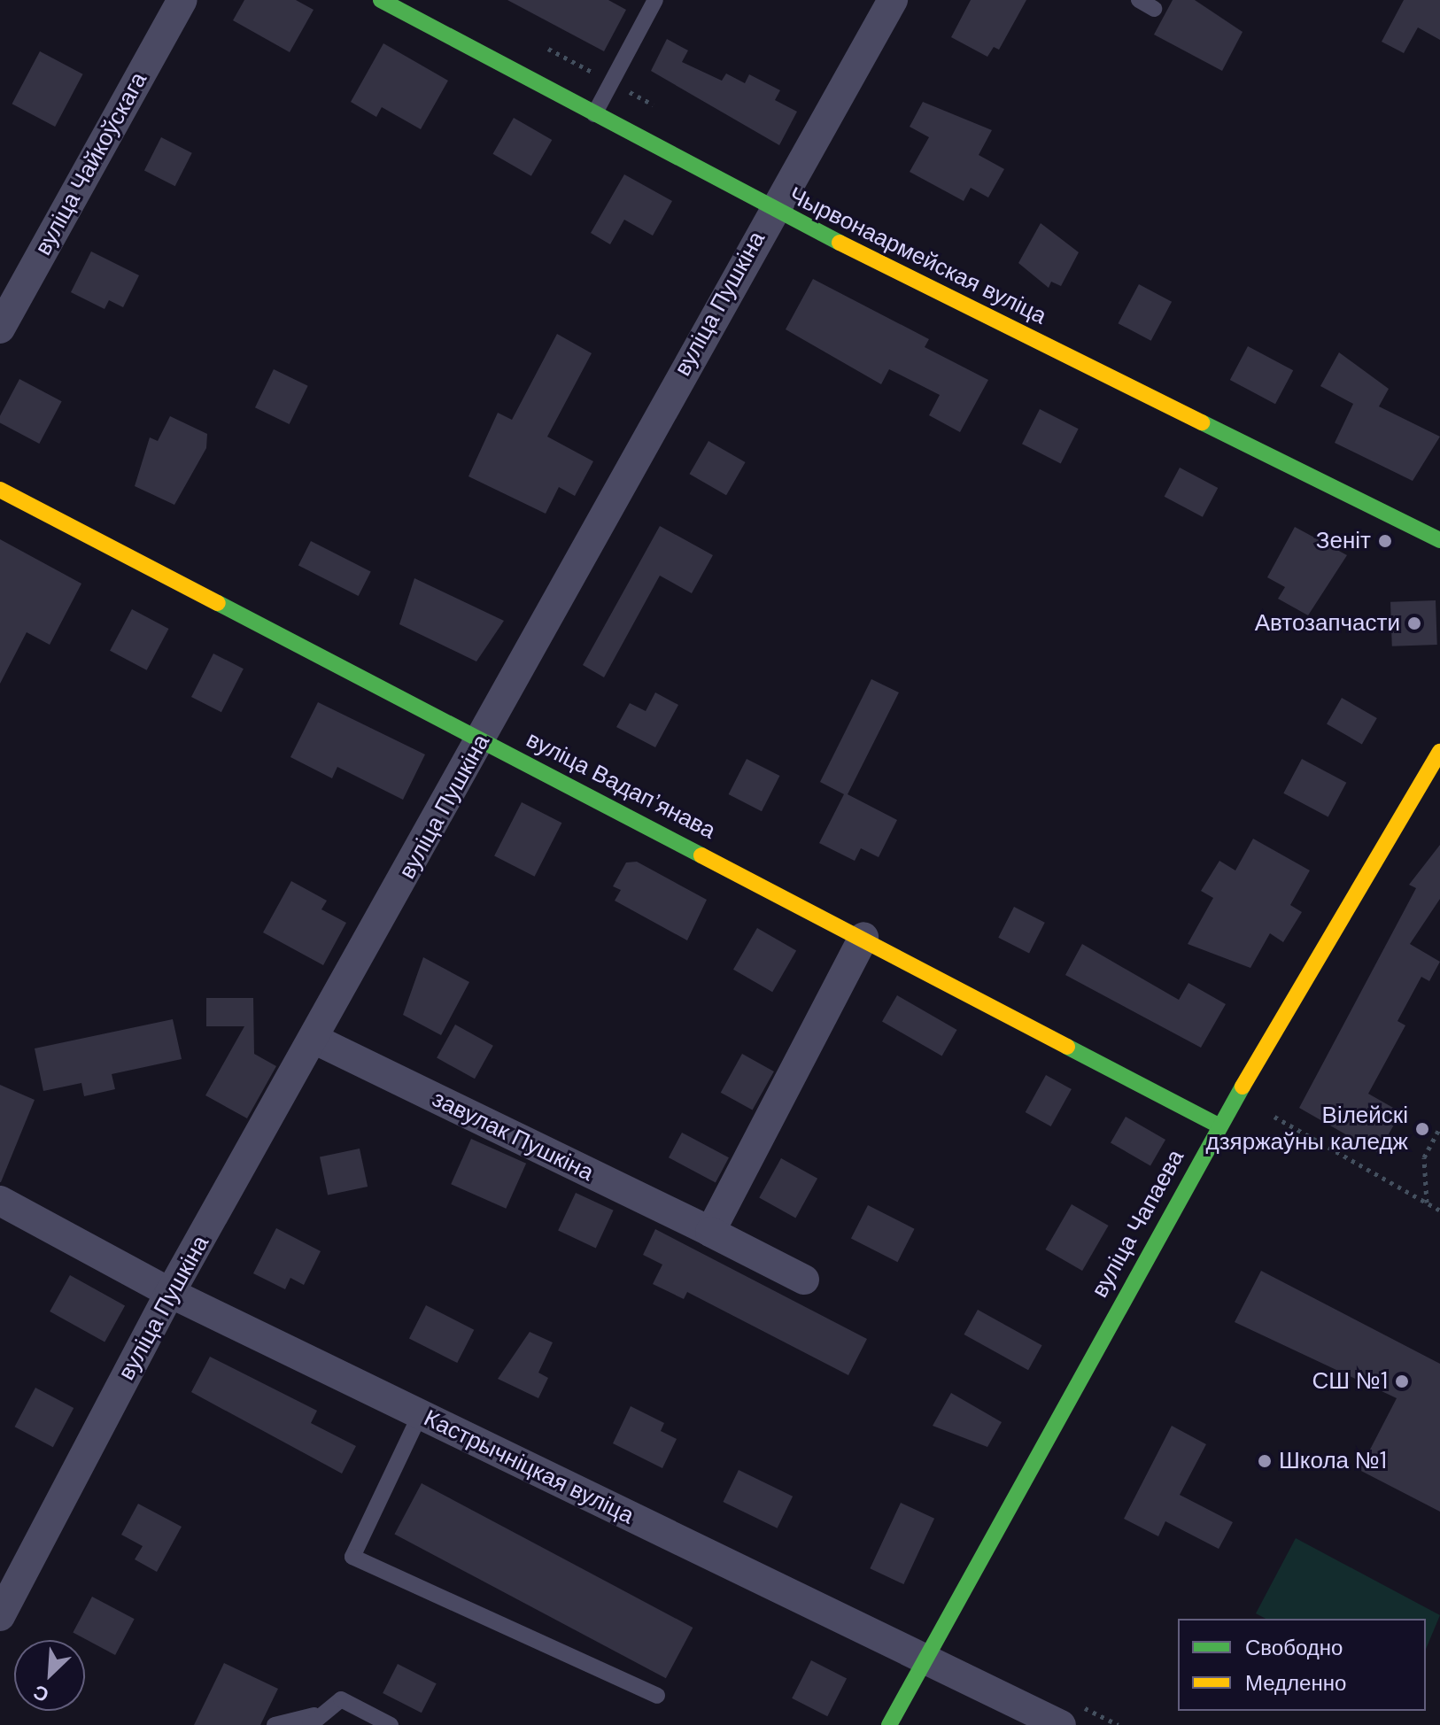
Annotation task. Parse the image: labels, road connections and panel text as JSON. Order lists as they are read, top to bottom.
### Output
{
  "streets": {
    "main road": ["Чырвонаармейская вуліца", "вуліца Вадапʼянава", "вуліца Чапаева"],
    "street": [
      "вуліца Чайкоўскага",
      "вуліца Пушкіна",
      "завулак Пушкіна",
      "Кастрычніцкая вуліца"
    ]
  },
  "crossings": [
    ["Чырвонаармейская вуліца", "вуліца Пушкіна"],
    ["вуліца Пушкіна", "вуліца Вадапʼянава"],
    ["вуліца Пушкіна", "завулак Пушкіна"],
    ["вуліца Пушкіна", "Кастрычніцкая вуліца"],
    ["вуліца Вадапʼянава", "вуліца Чапаева"],
    ["вуліца Чапаева", "Кастрычніцкая вуліца"]
  ],
  "places": [
    "Зеніт",
    "Автозапчасти",
    "Вілейскі дзяржаўны каледж",
    "СШ №1",
    "Школа №1"
  ],
  "legend": ["Свободно", "Медленно"],
  "north": "bottom left"
}
